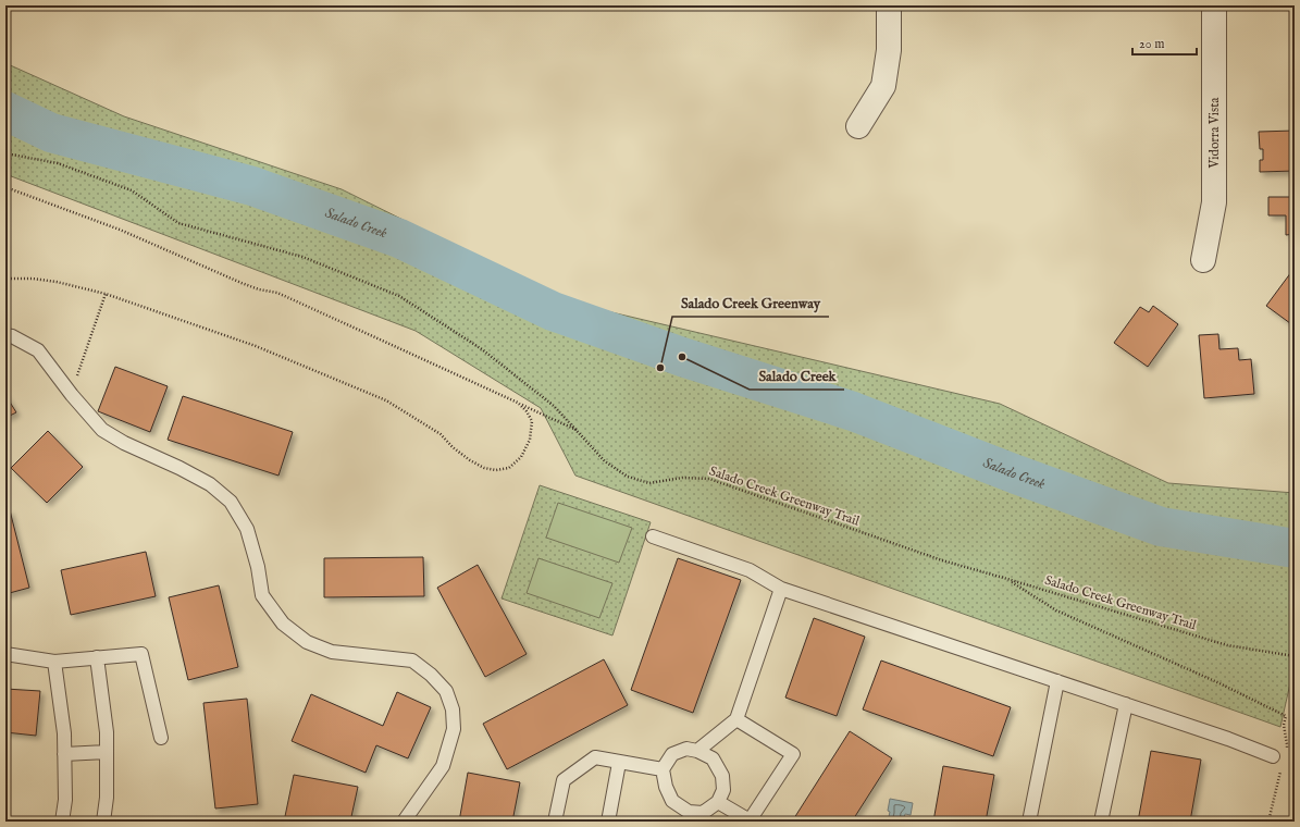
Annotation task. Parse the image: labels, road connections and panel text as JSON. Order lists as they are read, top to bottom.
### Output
{
  "streets": {
    "street": ["Vidorra Vista"],
    "path": ["Salado Creek Greenway Trail"]
  },
  "water": ["Salado Creek"],
  "places": ["Salado Creek", "Salado Creek Greenway"],
  "scale_bar": "20 m"
}
